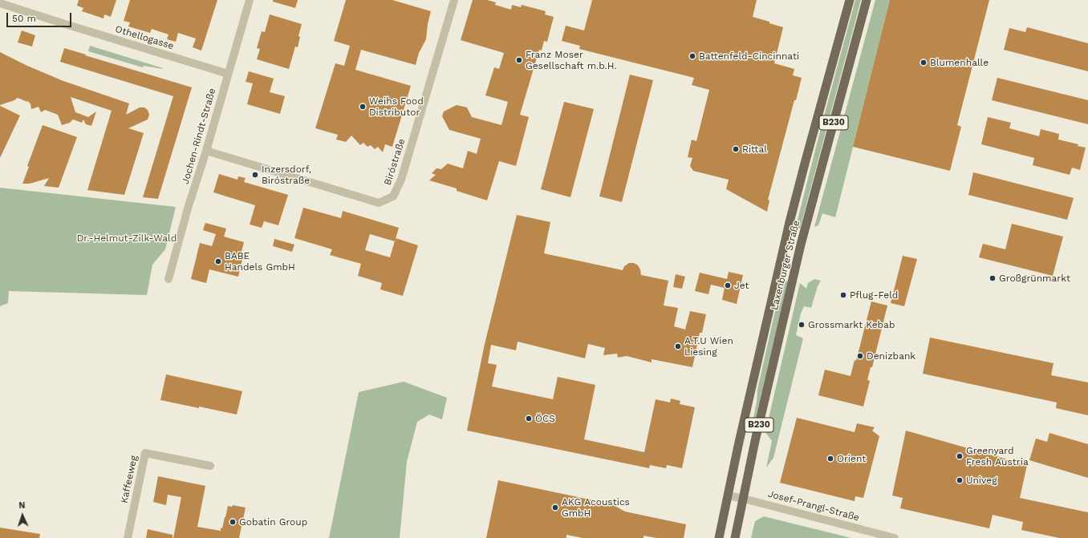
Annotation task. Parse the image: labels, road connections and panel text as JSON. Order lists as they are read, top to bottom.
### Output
{
  "streets": {
    "main road": ["B230", "Laxenburger Straße"],
    "street": [
      "Othellogasse",
      "Jochen-Rindt-Straße",
      "Biróstraße",
      "Kaffeeweg",
      "Josef-Prangl-Straße"
    ]
  },
  "crossings": [
    ["Othellogasse", "Jochen-Rindt-Straße"],
    ["Jochen-Rindt-Straße", "Biróstraße"],
    ["Laxenburger Straße", "Josef-Prangl-Straße"]
  ],
  "parks": ["Dr.-Helmut-Zilk-Wald"],
  "places": [
    "Battenfeld-Cincinnati",
    "Franz Moser Gesellschaft m.b.H.",
    "Blumenhalle",
    "Weihs Food Distributor",
    "Rittal",
    "Inzersdorf, Biróstraße",
    "BABE Handels GmbH",
    "Großgrünmarkt",
    "Jet",
    "Pflug-Feld",
    "Grossmarkt Kebab",
    "A.T.U Wien Liesing",
    "Denizbank",
    "ÖCS",
    "Greenyard Fresh Austria",
    "Orient",
    "Univeg",
    "AKG Acoustics GmbH",
    "Gobatin Group"
  ],
  "scale_bar": "50 m",
  "north": "top"
}
